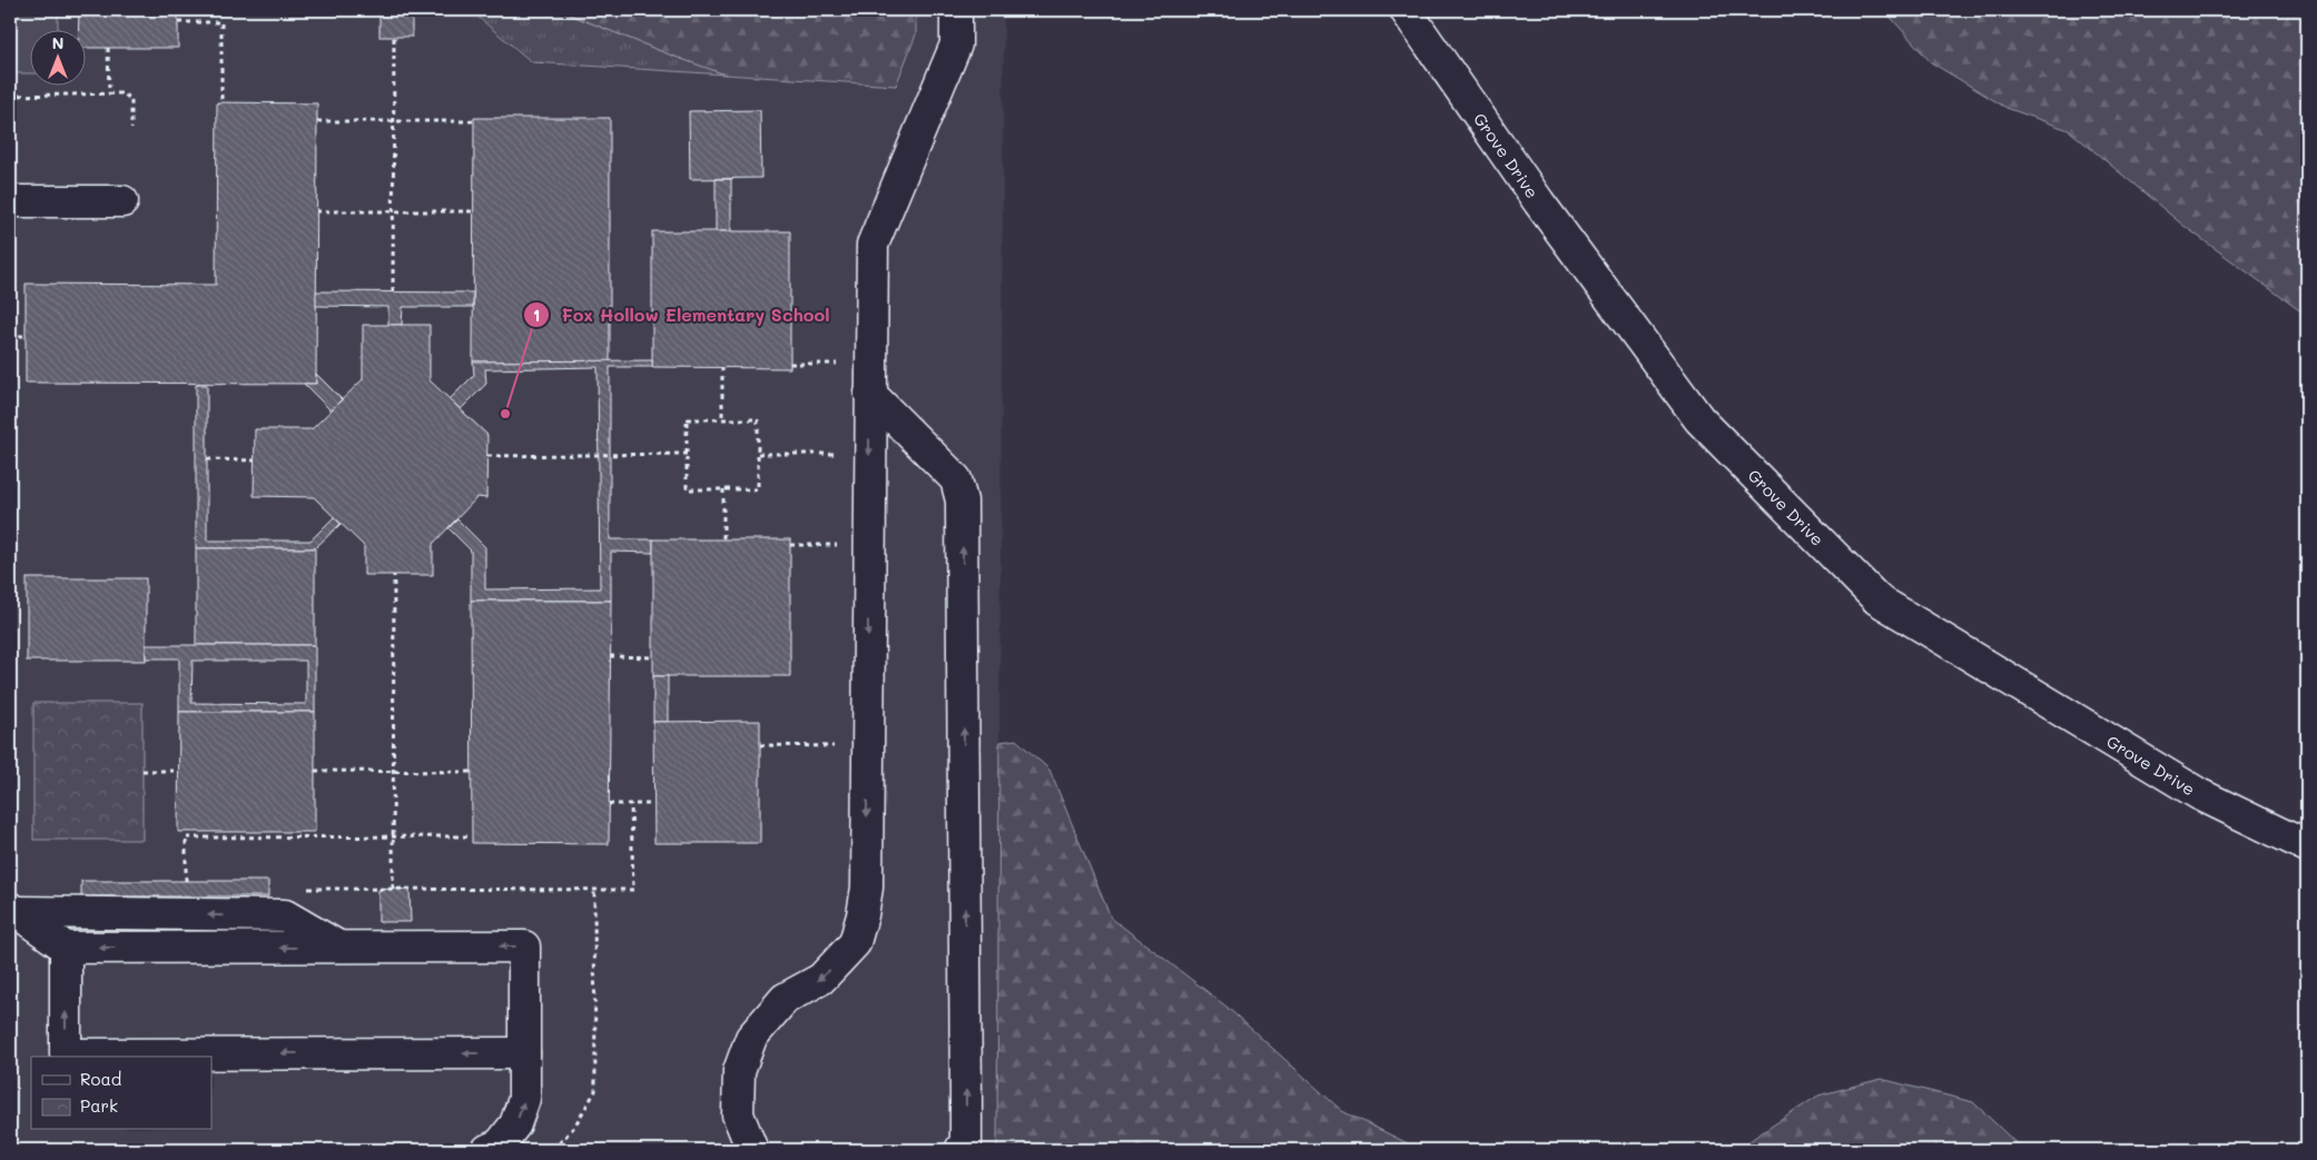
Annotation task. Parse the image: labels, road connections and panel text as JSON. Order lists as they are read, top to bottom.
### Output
{
  "streets": {
    "street": ["Grove Drive"]
  },
  "places": ["Fox Hollow Elementary School"],
  "legend": ["Road", "Park"],
  "north": "top"
}
